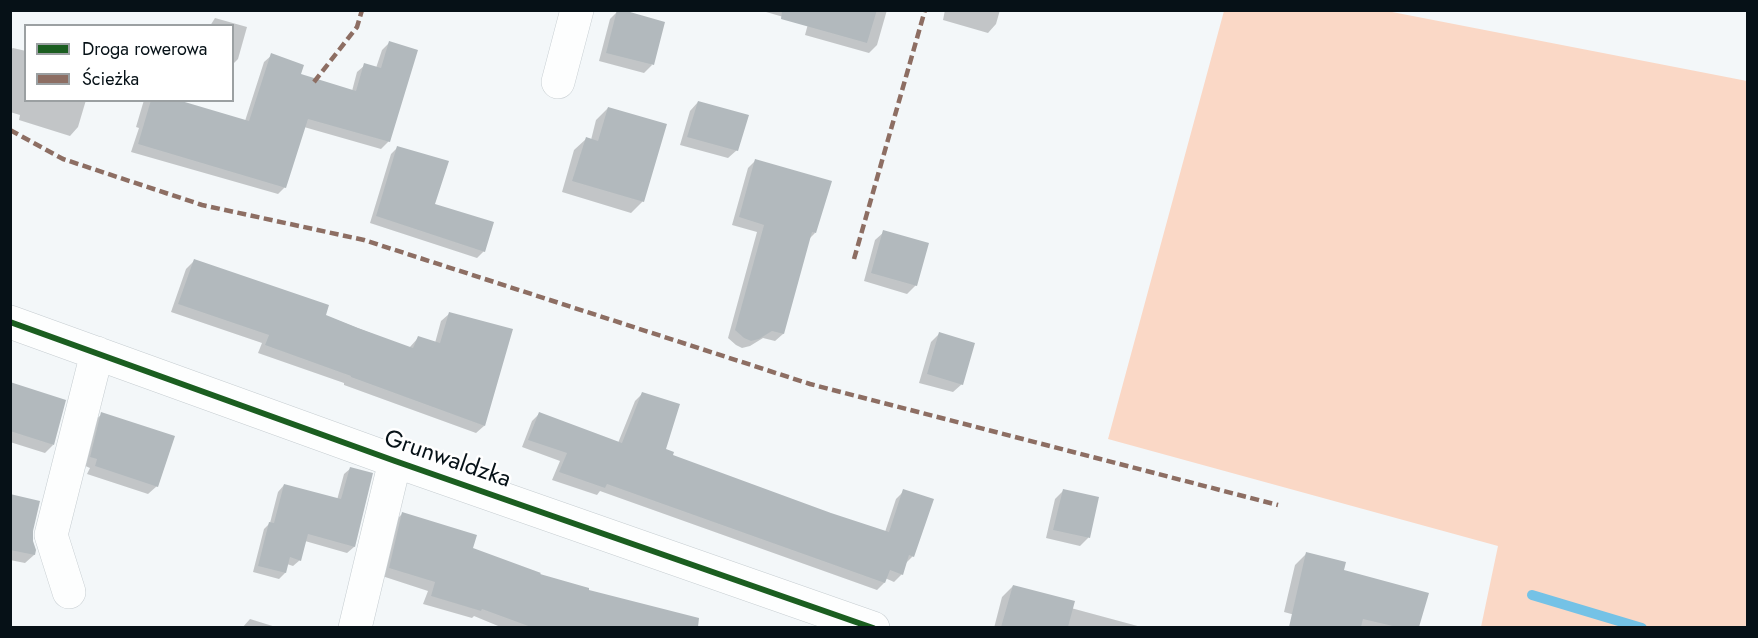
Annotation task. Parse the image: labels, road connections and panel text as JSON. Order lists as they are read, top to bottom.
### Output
{
  "streets": {
    "street": ["Grunwaldzka"]
  },
  "legend": ["Droga rowerowa", "Ścieżka"]
}
